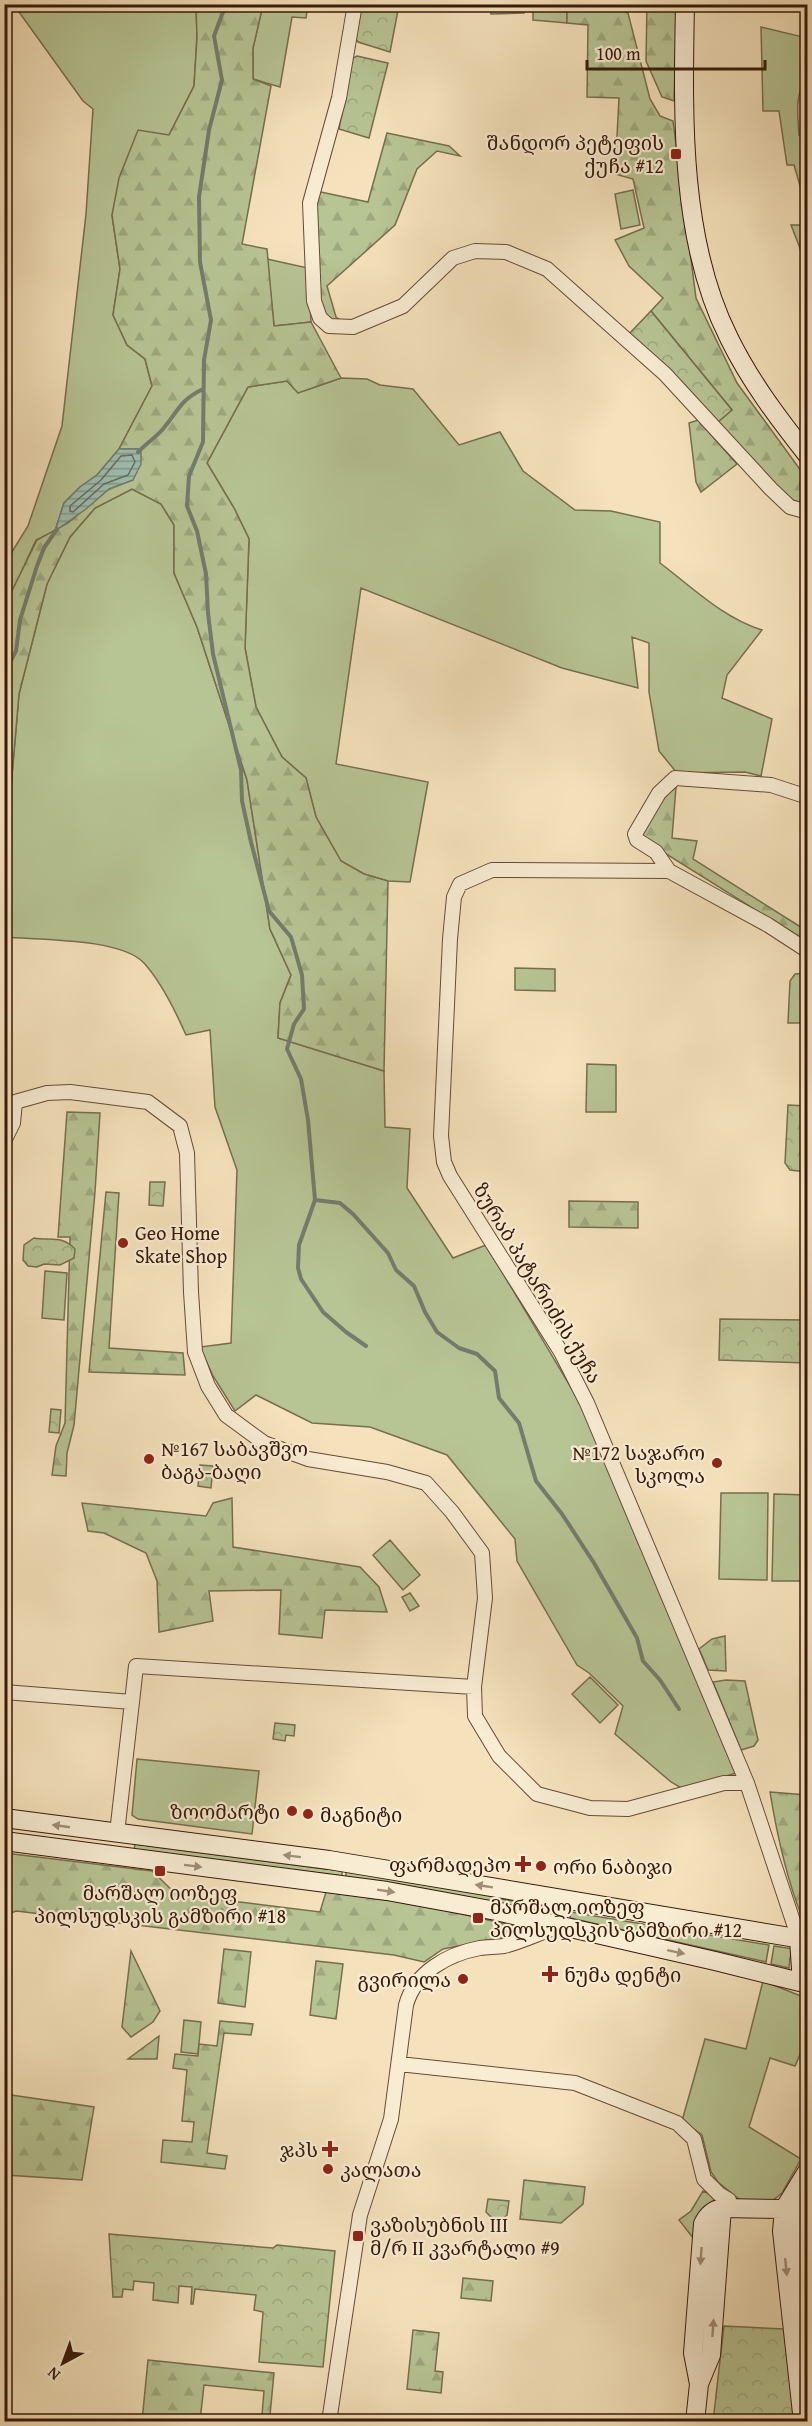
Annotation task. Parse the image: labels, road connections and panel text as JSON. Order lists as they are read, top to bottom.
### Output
{
  "streets": {
    "street": ["ზურაბ პატარიძის ქუჩა"]
  },
  "places": {
    "transit": [
      "შანდორ პეტეფის ქუჩა #12",
      "მარშალ იოზეფ პილსუდსკის გამზირი #18",
      "მარშალ იოზეფ პილსუდსკის გამზირი #12",
      "ვაზისუბნის III მ/რ II კვარტალი #9"
    ],
    "other": [
      "Geo Home Skate Shop",
      "№167 საბავშვო ბაგა-ბაღი",
      "№172 საჯარო სკოლა",
      "ზოომარტი",
      "მაგნიტი",
      "ორი ნაბიჯი",
      "გვირილა",
      "კალათა"
    ],
    "health": ["ფარმადეპო", "ნუმა დენტი", "ჯპს"]
  },
  "scale_bar": "100 m",
  "north": "bottom left"
}
